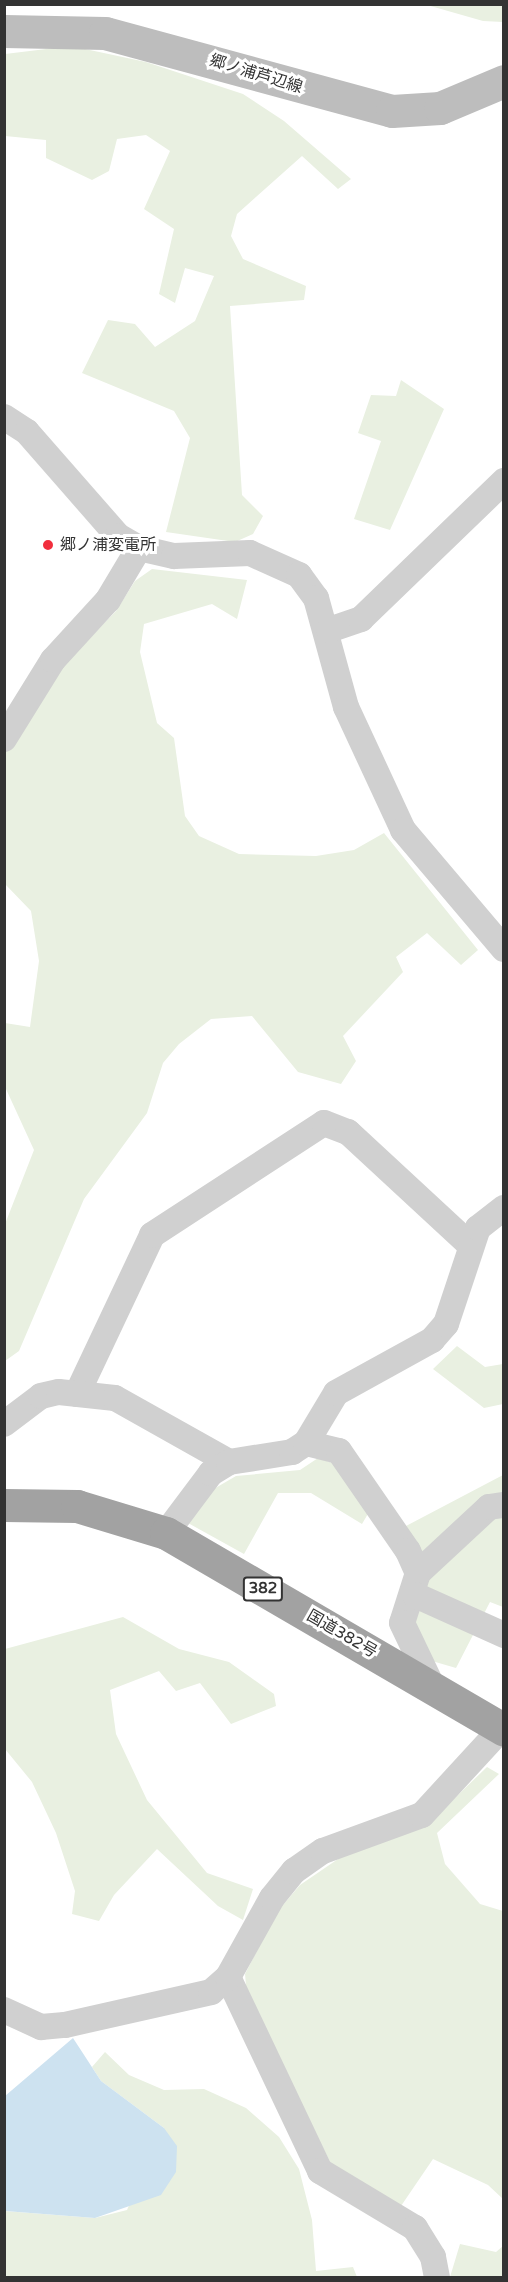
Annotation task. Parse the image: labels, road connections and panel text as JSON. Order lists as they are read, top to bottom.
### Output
{
  "streets": {
    "highway": ["382", "国道382号"],
    "main road": ["郷ノ浦芦辺線"]
  },
  "places": ["郷ノ浦変電所"]
}
